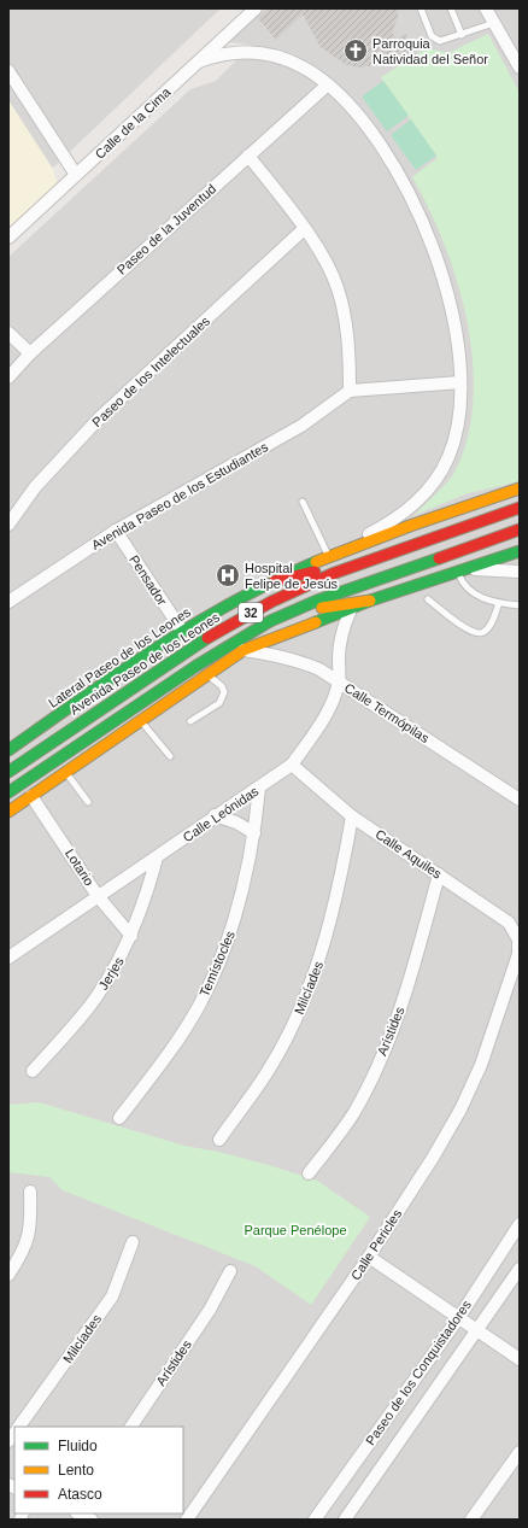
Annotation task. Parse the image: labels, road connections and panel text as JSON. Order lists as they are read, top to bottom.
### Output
{
  "streets": {
    "main road": ["32", "Lateral Paseo de los Leones", "Avenida Paseo de los Leones"],
    "street": [
      "Calle de la Cima",
      "Paseo de la Juventud",
      "Paseo de los Intelectuales",
      "Avenida Paseo de los Estudiantes",
      "Pensador",
      "Calle Termópilas",
      "Calle Leónidas",
      "Calle Aquiles",
      "Lotario",
      "Temístocles",
      "Jerjes",
      "Milcíades",
      "Arístides",
      "Calle Pericles",
      "Paseo de los Conquistadores"
    ]
  },
  "crossings": [
    ["Avenida Paseo de los Estudiantes", "Pensador"],
    ["Pensador", "Lateral Paseo de los Leones"],
    ["Calle Termópilas", "Calle Leónidas"],
    ["Calle Leónidas", "Calle Aquiles"],
    ["Calle Leónidas", "Lotario"],
    ["Calle Leónidas", "Temístocles"],
    ["Calle Leónidas", "Jerjes"],
    ["Calle Aquiles", "Milcíades"],
    ["Calle Aquiles", "Arístides"],
    ["Calle Aquiles", "Calle Pericles"],
    ["Lotario", "Jerjes"]
  ],
  "parks": ["Parque Penélope"],
  "places": {
    "church": ["Parroquia Natividad del Señor"],
    "hospital": ["Hospital Felipe de Jesús"]
  },
  "legend": ["Fluido", "Lento", "Atasco"]
}
